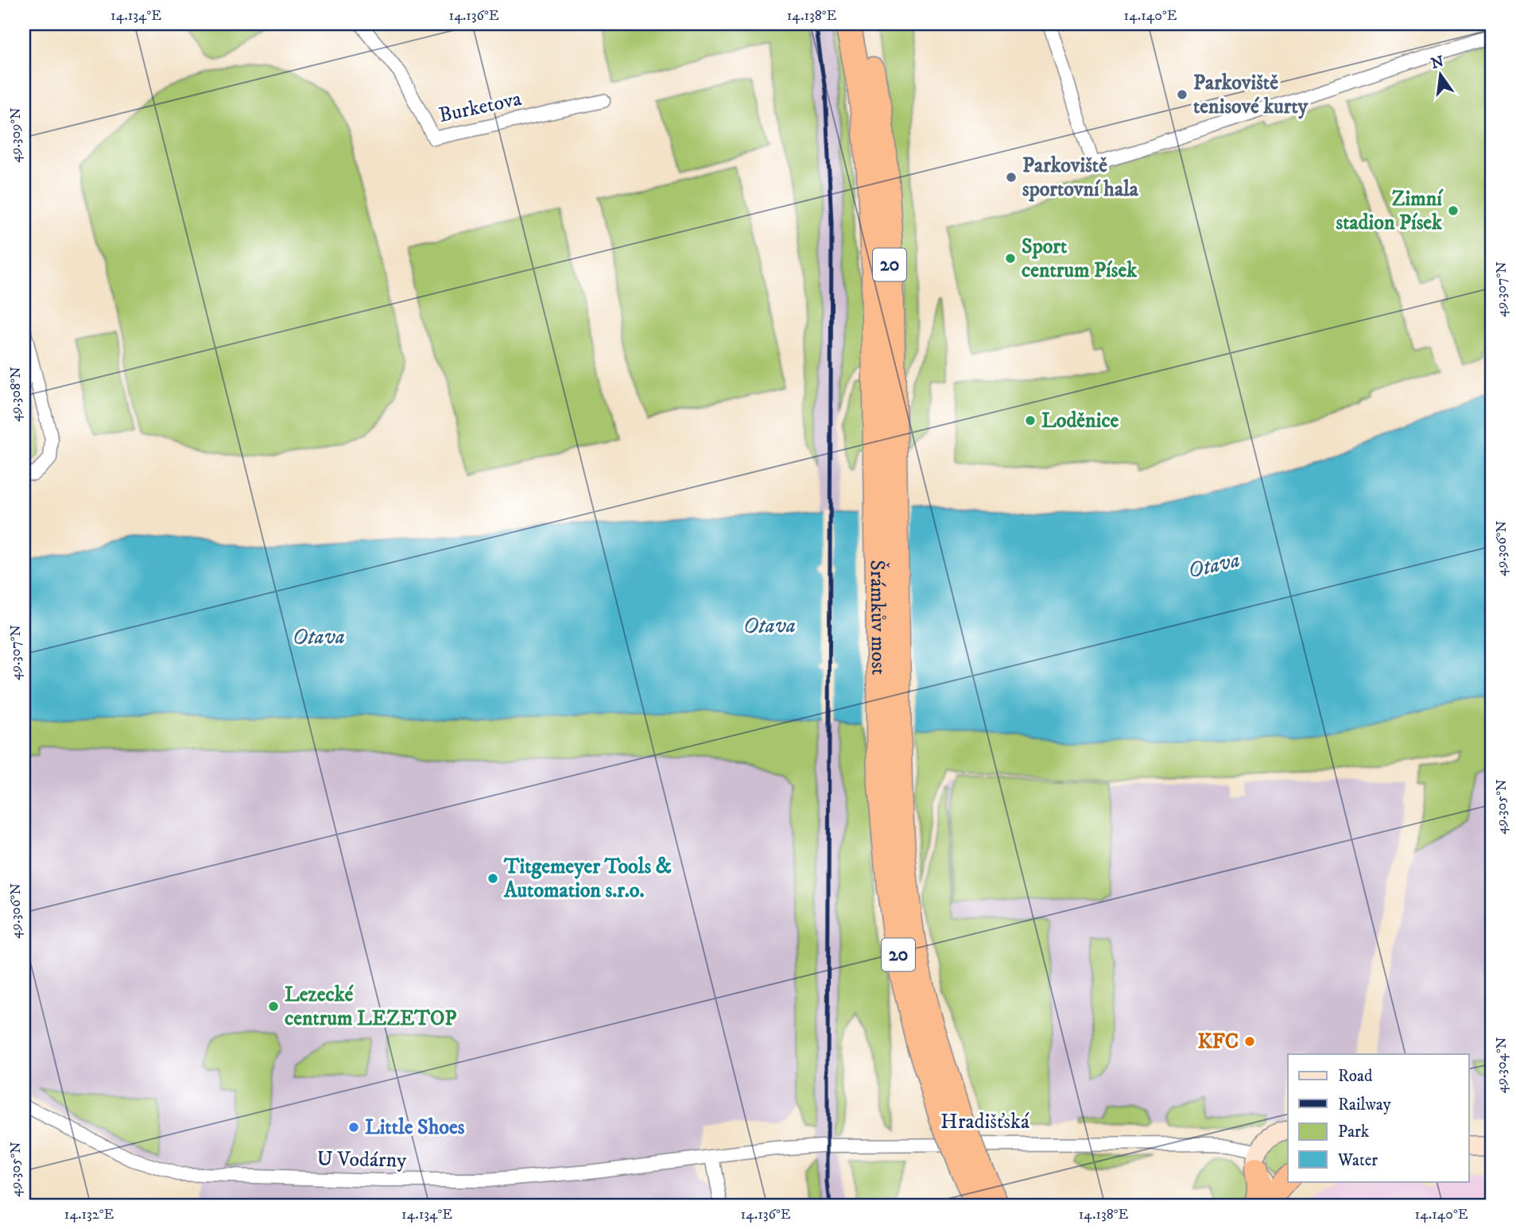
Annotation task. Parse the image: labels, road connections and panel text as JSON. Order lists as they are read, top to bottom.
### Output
{
  "streets": {
    "highway": ["20", "Šrámkův most"],
    "street": ["Burketova", "Hradišťská", "U Vodárny"]
  },
  "crossings": [
    ["20", "Šrámkův most"],
    ["Hradišťská", "U Vodárny"]
  ],
  "water": ["Otava"],
  "places": [
    "Parkoviště tenisové kurty",
    "Parkoviště sportovní hala",
    "Zimní stadion Písek",
    "Sport centrum Písek",
    "Loděnice",
    "Titgemeyer Tools & Automation s.r.o.",
    "Lezecké centrum LEZETOP",
    "KFC",
    "Little Shoes"
  ],
  "legend": [
    "Road",
    "Railway",
    "Park",
    "Water"
  ],
  "north": "top",
  "coordinates": [
    "14.134°E",
    "14.136°E",
    "14.138°E",
    "14.140°E",
    "49.309°N",
    "49.307°N",
    "49.308°N",
    "49.306°N",
    "49.305°N",
    "49.304°N",
    "14.132°E"
  ]
}
